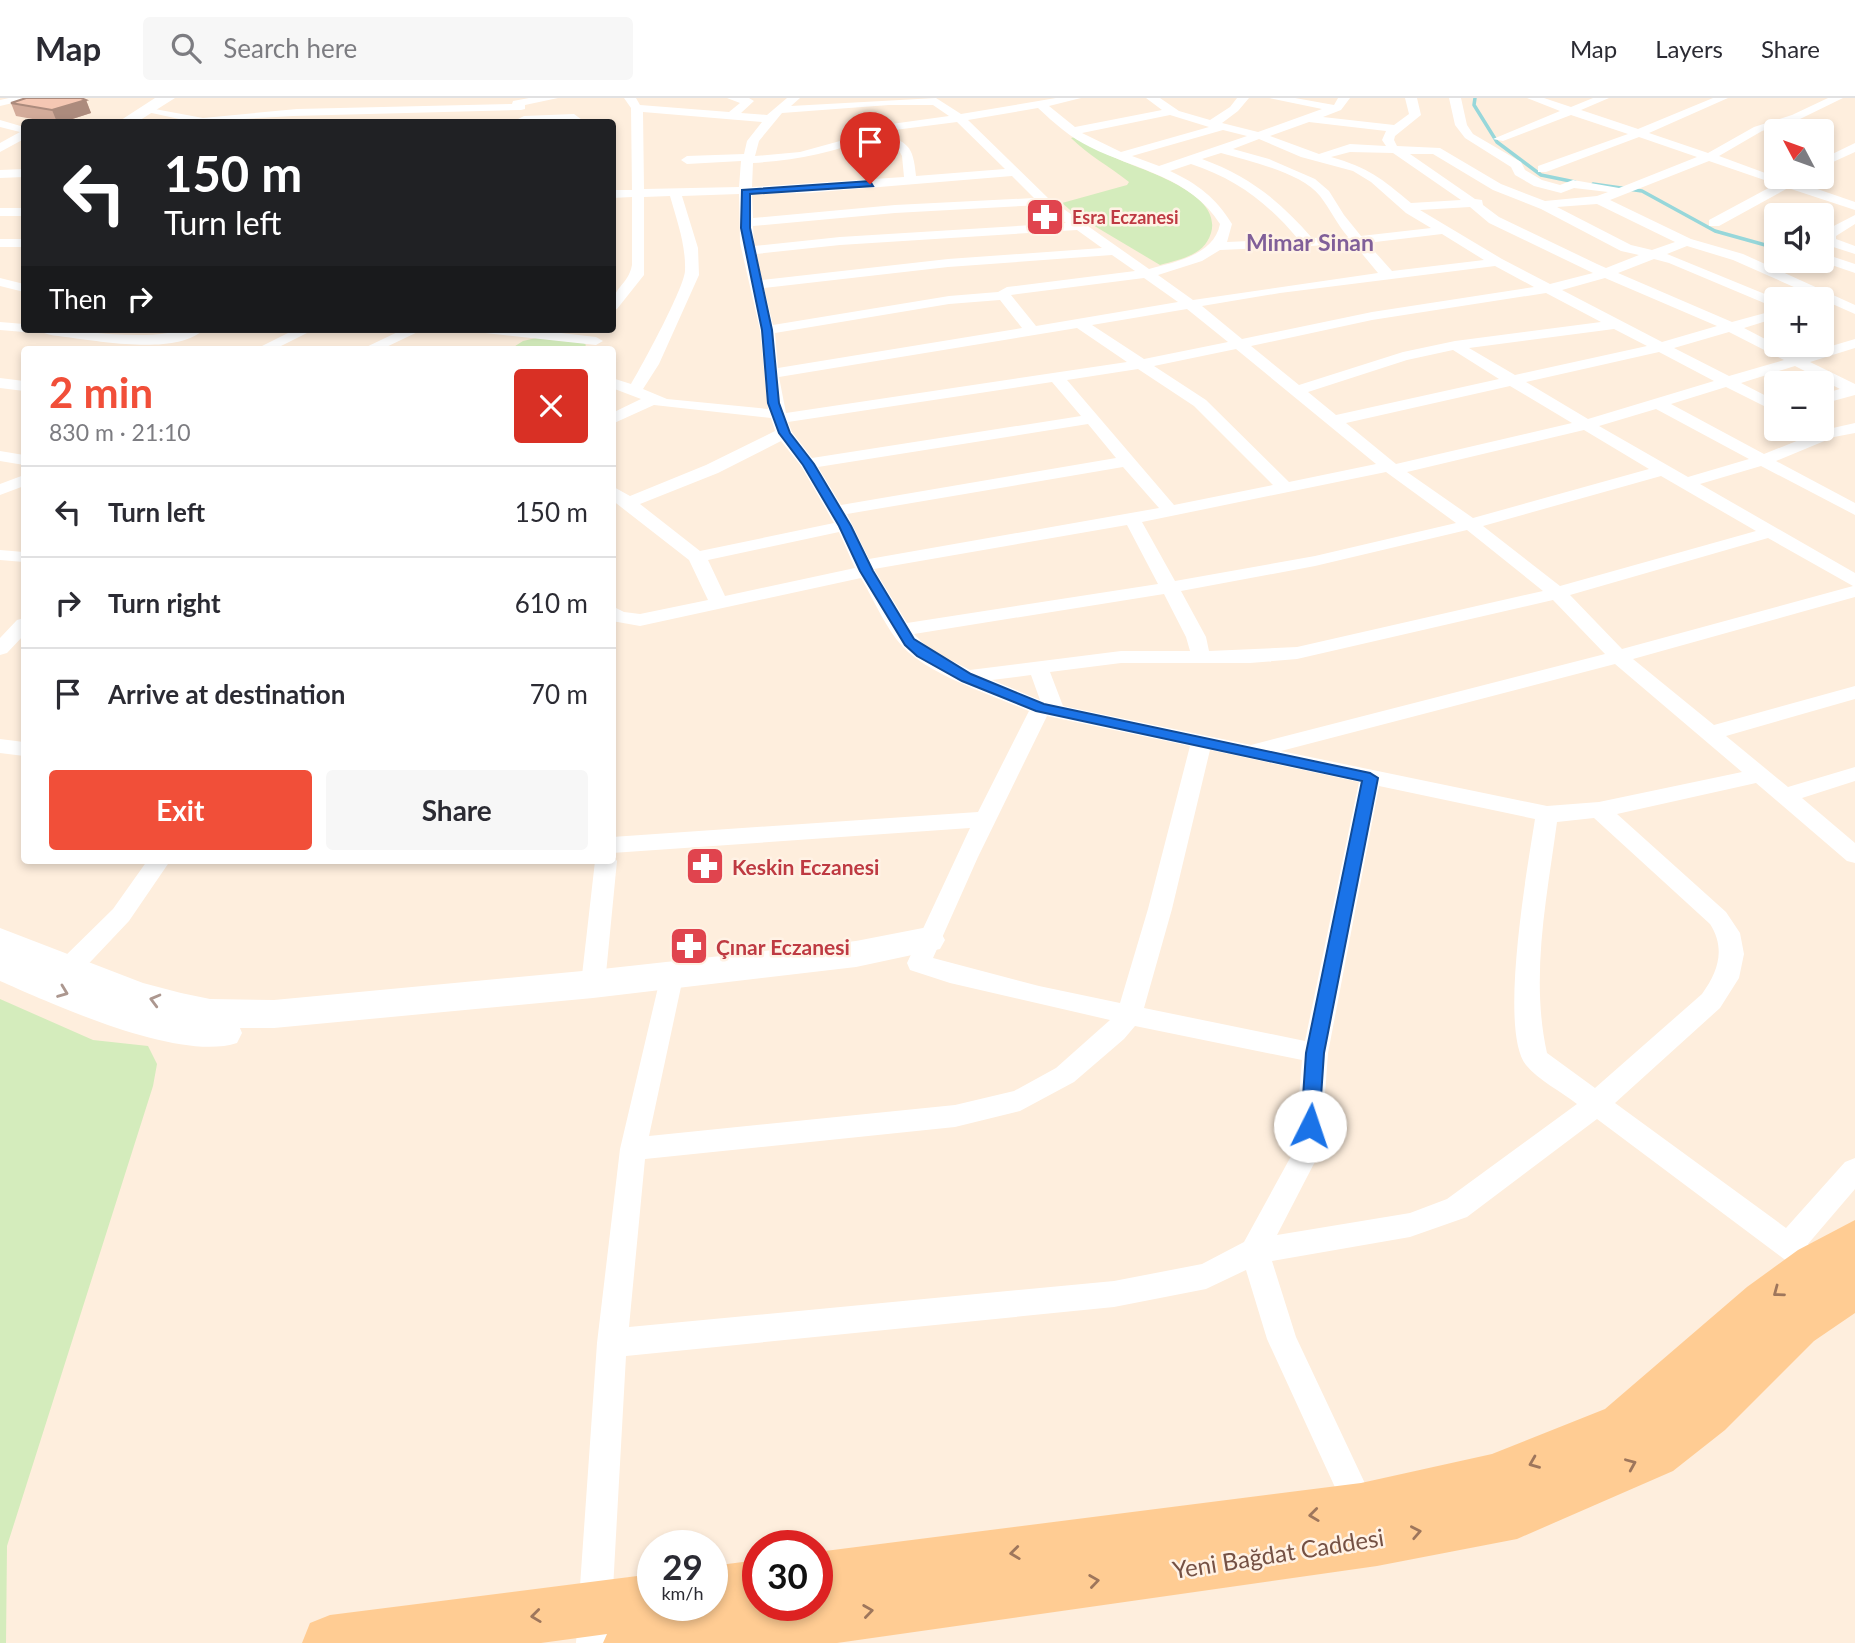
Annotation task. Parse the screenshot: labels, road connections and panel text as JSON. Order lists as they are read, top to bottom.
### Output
{
  "streets": {
    "main road": ["Yeni Bağdat Caddesi"]
  },
  "districts": ["Mimar Sinan"],
  "places": {
    "pharmacy": ["Esra Eczanesi", "Keskin Eczanesi", "Çınar Eczanesi"]
  },
  "north": "top left",
  "page": {
    "header": "Map",
    "search": "Search here",
    "nav": ["Map", "Layers", "Share"],
    "map_buttons": ["+", "−"],
    "turn": ["150 m", "Turn left"],
    "then": "Then",
    "heading": ["2 min", "830 m · 21:10"],
    "list": [
      {
        "name": "Turn left",
        "value": "150 m"
      },
      {
        "name": "Turn right",
        "value": "610 m"
      },
      {
        "name": "Arrive at destination",
        "value": "70 m"
      }
    ],
    "buttons": ["Exit", "Share"],
    "speed": "29 km/h",
    "limit": "30"
  }
}
